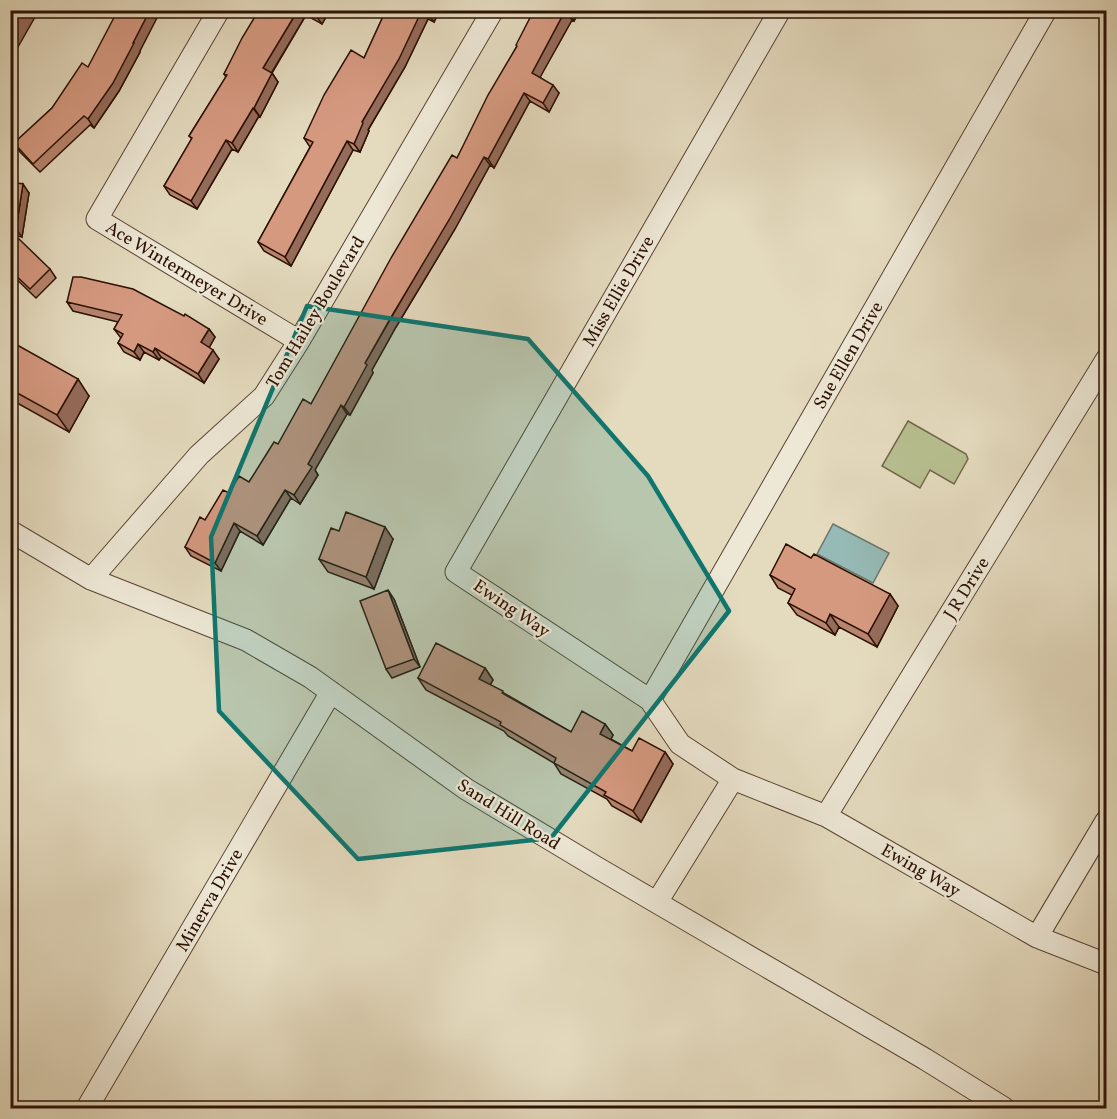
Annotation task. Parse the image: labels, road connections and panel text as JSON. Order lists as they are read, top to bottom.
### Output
{
  "streets": {
    "street": [
      "Ace Wintermeyer Drive",
      "Miss Ellie Drive",
      "Tom Hailey Boulevard",
      "Sue Ellen Drive",
      "J R Drive",
      "Ewing Way",
      "Sand Hill Road",
      "Minerva Drive"
    ]
  },
  "crossings": [
    ["Ace Wintermeyer Drive", "Tom Hailey Boulevard"],
    ["Miss Ellie Drive", "Ewing Way"],
    ["Tom Hailey Boulevard", "Sand Hill Road"],
    ["Sue Ellen Drive", "Ewing Way"],
    ["J R Drive", "Ewing Way"],
    ["Sand Hill Road", "Minerva Drive"]
  ]
}
